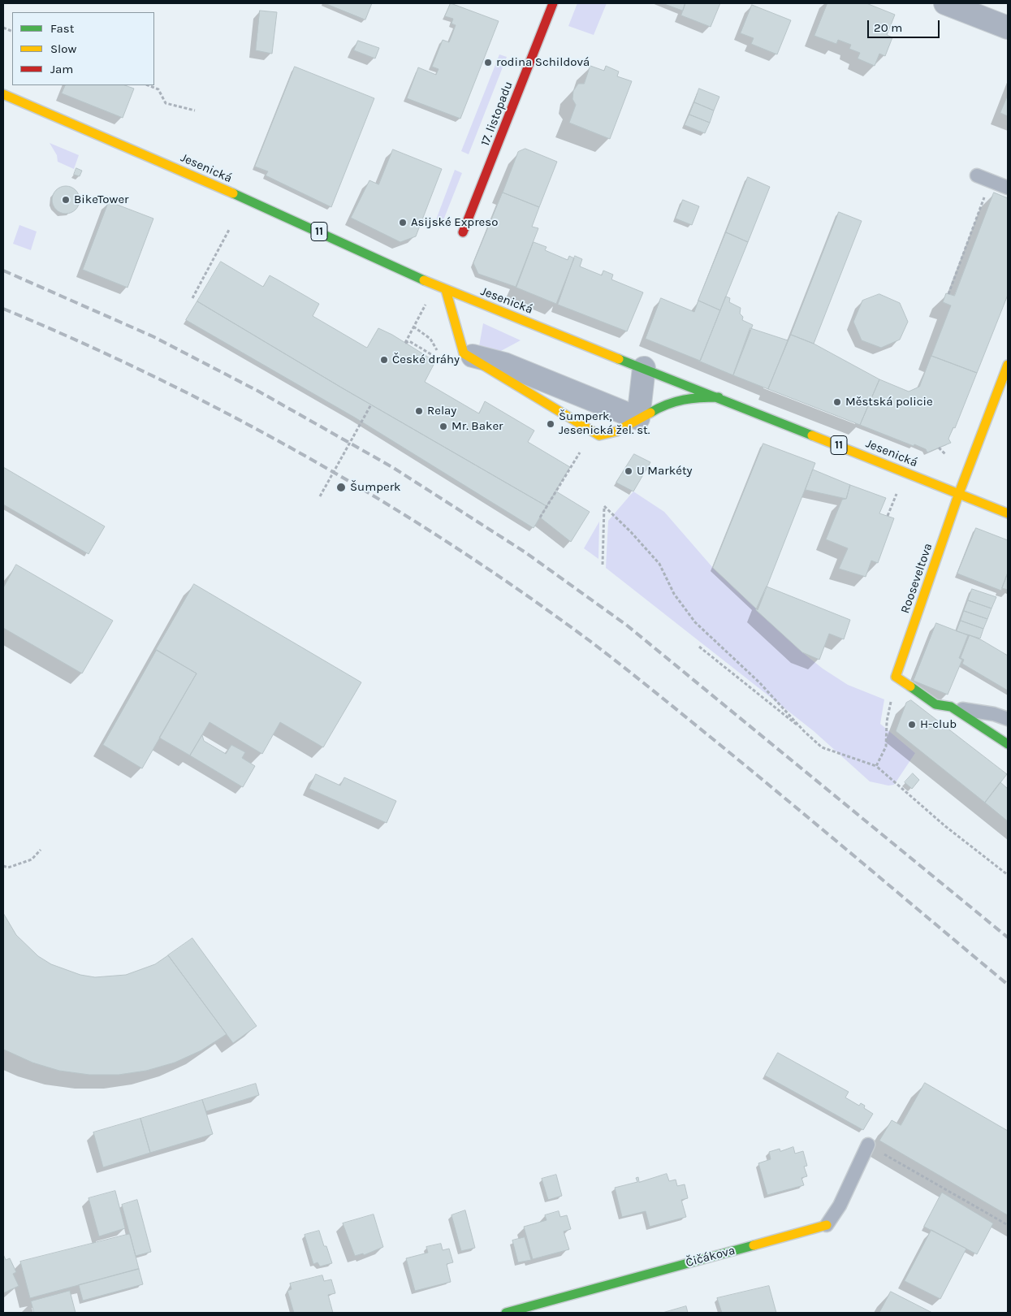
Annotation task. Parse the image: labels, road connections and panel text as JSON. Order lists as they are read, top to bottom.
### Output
{
  "streets": {
    "street": [
      "17. listopadu",
      "Jesenická",
      "11",
      "Rooseveltova",
      "Čičákova"
    ]
  },
  "crossings": [
    ["Jesenická", "Rooseveltova"]
  ],
  "places": [
    "rodina Schildová",
    "BikeTower",
    "Asijské Expreso",
    "České dráhy",
    "Městská policie",
    "Relay",
    "Šumperk, Jesenická žel. st.",
    "Mr. Baker",
    "U Markéty",
    "Šumperk",
    "H-club"
  ],
  "legend": ["Fast", "Slow", "Jam"],
  "scale_bar": "20 m"
}
